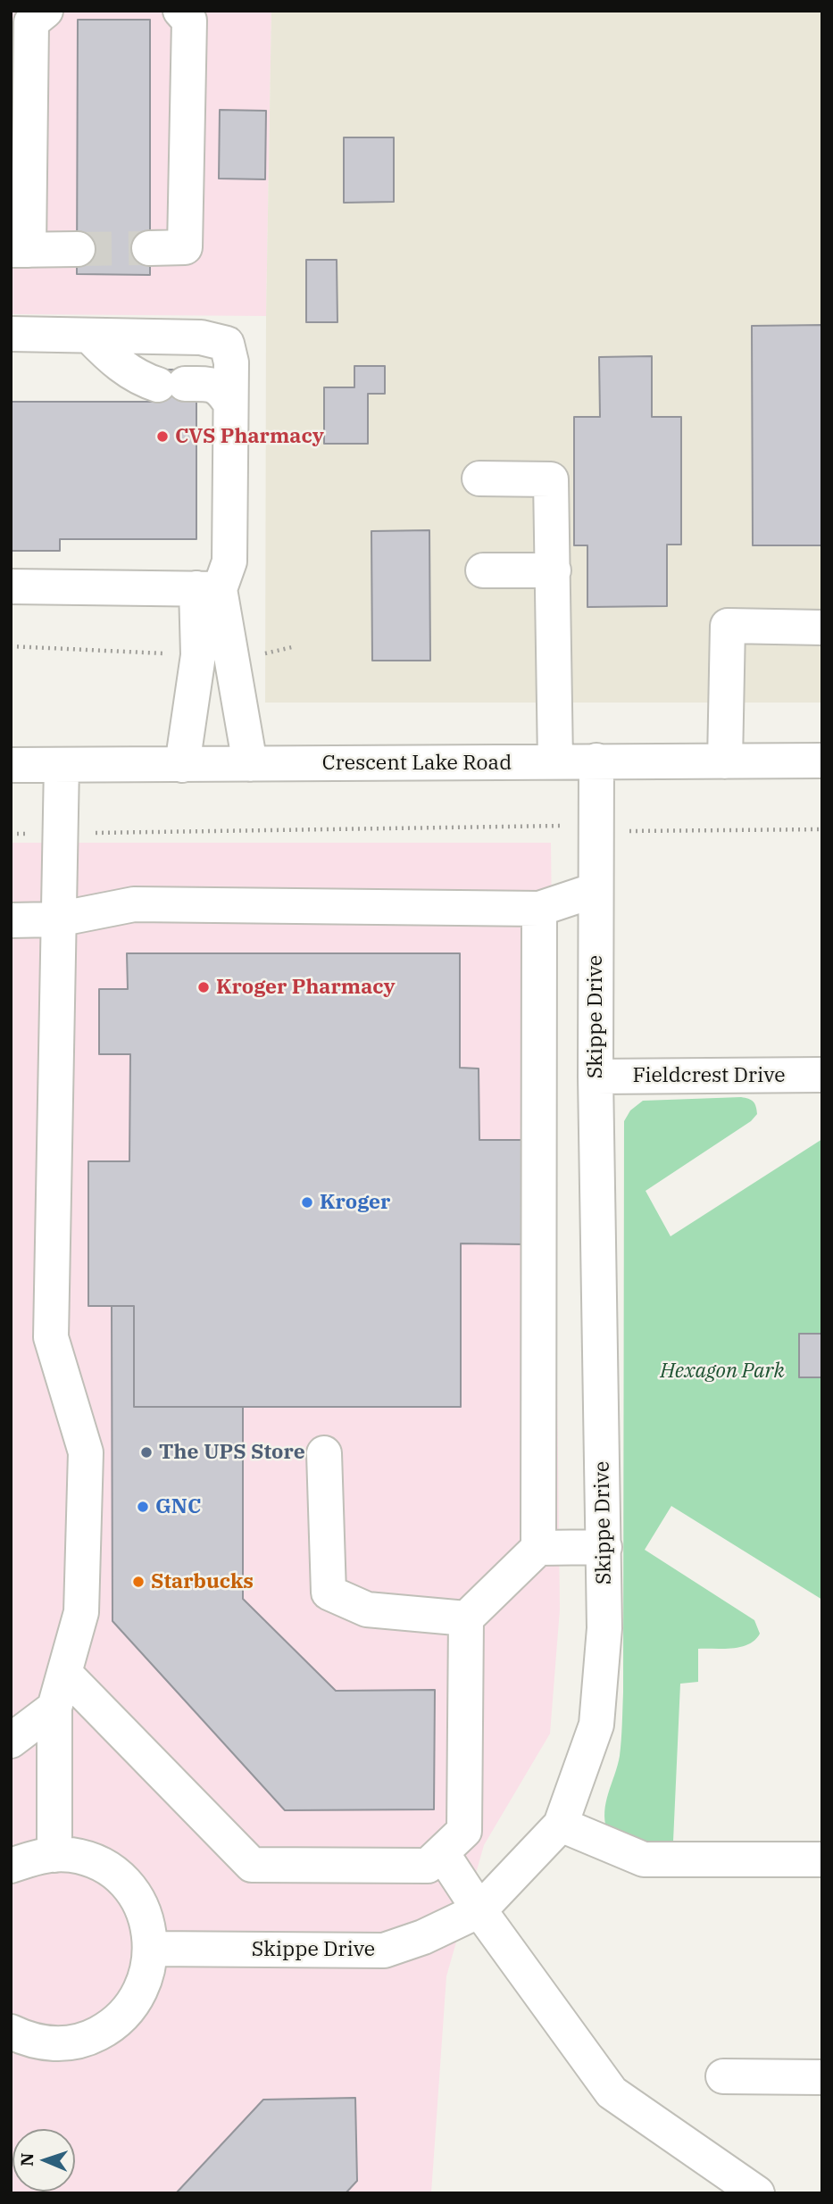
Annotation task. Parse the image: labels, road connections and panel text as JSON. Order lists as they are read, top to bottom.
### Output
{
  "streets": {
    "street": ["Crescent Lake Road", "Skippe Drive", "Fieldcrest Drive"]
  },
  "crossings": [
    ["Crescent Lake Road", "Skippe Drive"],
    ["Skippe Drive", "Fieldcrest Drive"]
  ],
  "parks": ["Hexagon Park"],
  "places": [
    "CVS Pharmacy",
    "Kroger Pharmacy",
    "Kroger",
    "The UPS Store",
    "GNC",
    "Starbucks"
  ],
  "north": "left"
}
